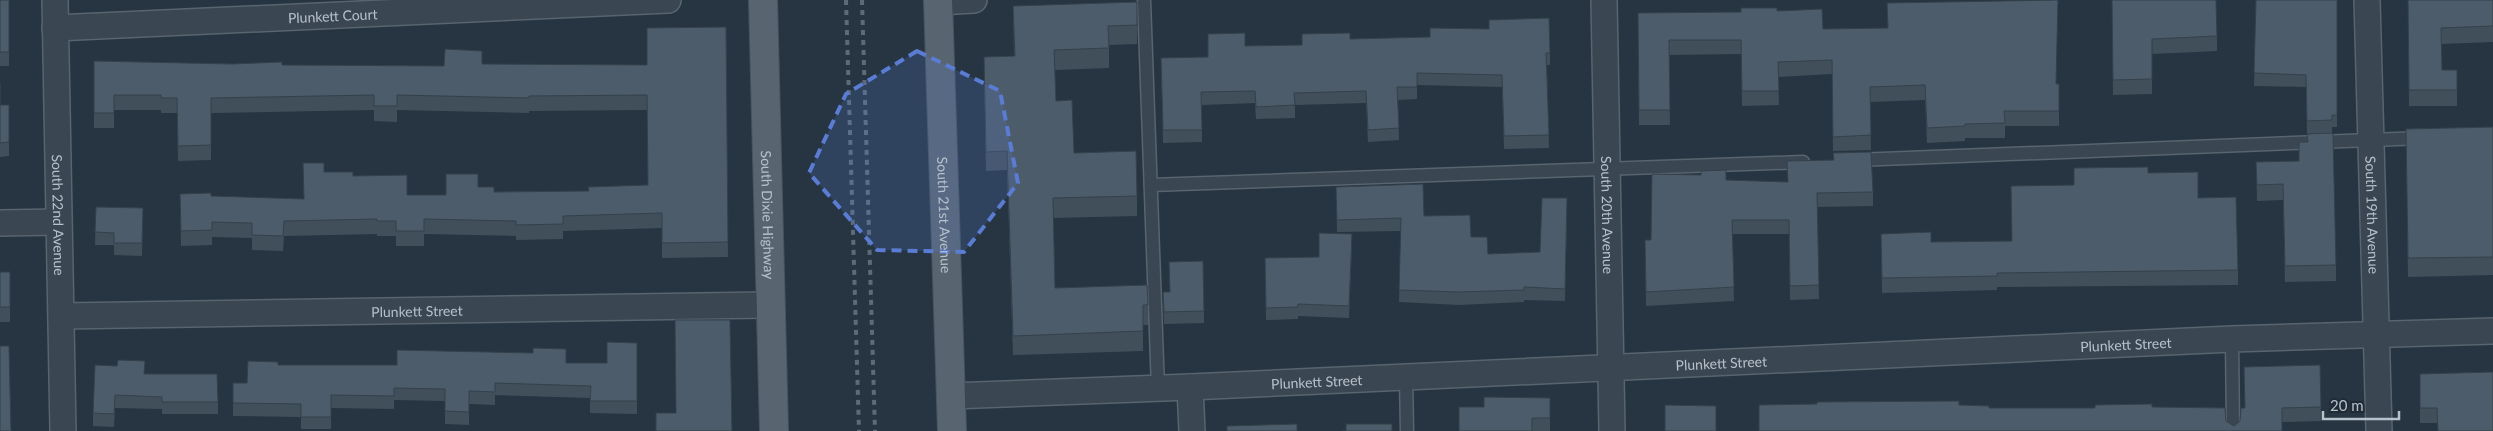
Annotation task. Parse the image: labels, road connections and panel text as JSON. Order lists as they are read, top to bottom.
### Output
{
  "streets": {
    "main road": ["South Dixie Highway", "South 21st Avenue"],
    "street": [
      "Plunkett Court",
      "South 22nd Avenue",
      "South 20th Avenue",
      "South 19th Avenue",
      "Plunkett Street"
    ]
  },
  "crossings": [
    ["Plunkett Court", "South 22nd Avenue"],
    ["South Dixie Highway", "Plunkett Street"],
    ["South 21st Avenue", "Plunkett Street"],
    ["South 22nd Avenue", "Plunkett Street"],
    ["South 20th Avenue", "Plunkett Street"],
    ["South 19th Avenue", "Plunkett Street"]
  ],
  "scale_bar": "20 m"
}
